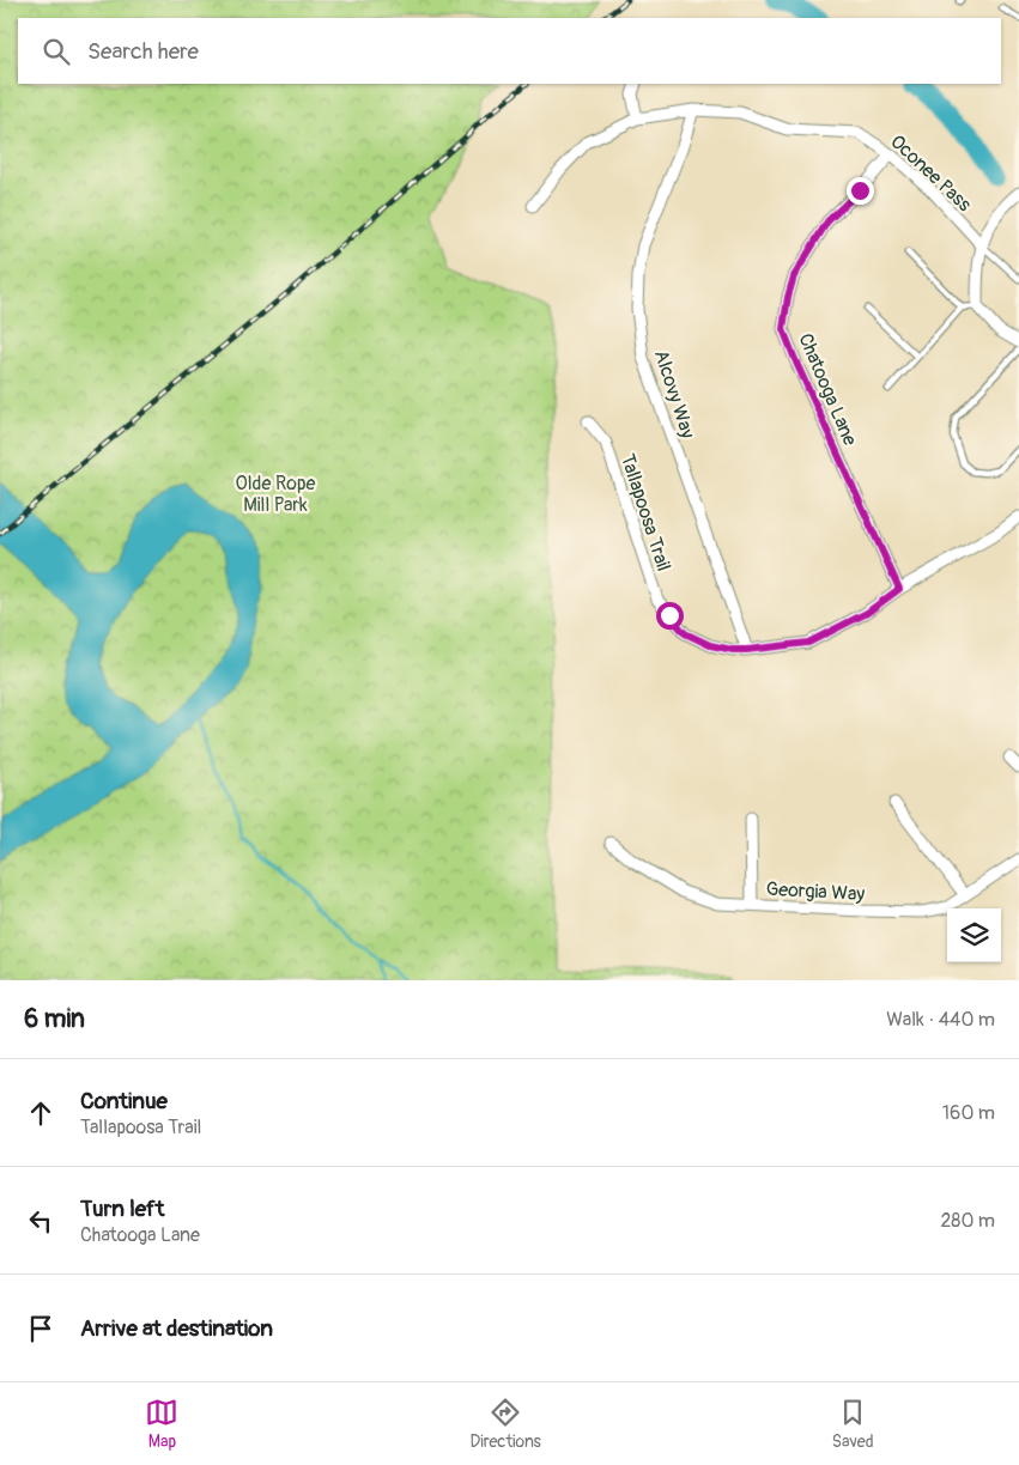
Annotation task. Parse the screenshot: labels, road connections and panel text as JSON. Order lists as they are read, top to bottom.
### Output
{
  "streets": {
    "street": [
      "Oconee Pass",
      "Chatooga Lane",
      "Alcovy Way",
      "Tallapoosa Trail",
      "Georgia Way"
    ]
  },
  "crossings": [
    ["Oconee Pass", "Chatooga Lane"],
    ["Oconee Pass", "Alcovy Way"],
    ["Chatooga Lane", "Tallapoosa Trail"],
    ["Alcovy Way", "Tallapoosa Trail"]
  ],
  "parks": ["Olde Rope Mill Park"],
  "page": {
    "search": "Search here",
    "heading": ["6 min", "Walk · 440 m"],
    "list": [
      ["Continue", "Tallapoosa Trail", "160 m"],
      ["Turn left", "Chatooga Lane", "280 m"],
      "Arrive at destination"
    ],
    "nav": ["Map", "Directions", "Saved"]
  }
}
